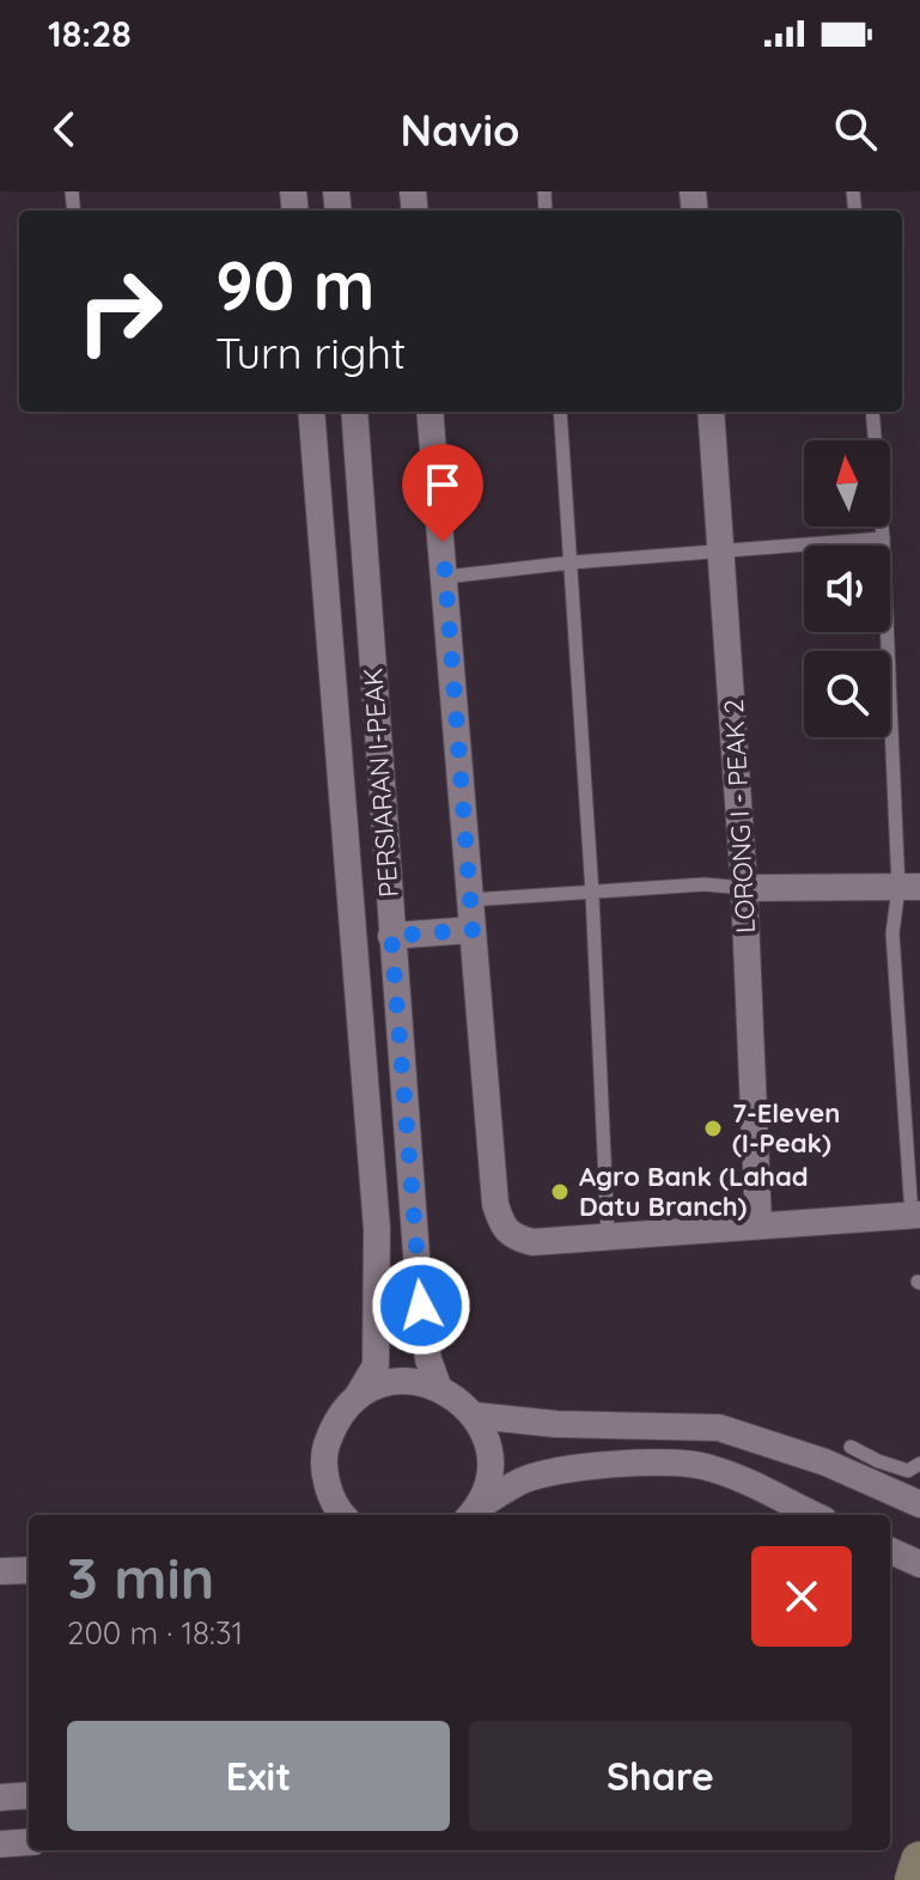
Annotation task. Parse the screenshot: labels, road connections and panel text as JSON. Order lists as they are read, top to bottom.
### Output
{
  "streets": {
    "street": ["PERSIARAN I-PEAK", "LORONG I - PEAK 2"]
  },
  "places": ["7-Eleven (I-Peak)", "Agro Bank (Lahad Datu Branch)"],
  "north": "top",
  "page": {
    "status": "18:28",
    "header": "Navio",
    "turn": ["90 m", "Turn right"],
    "heading": ["3 min", "200 m · 18:31"],
    "buttons": ["Exit", "Share"]
  }
}
